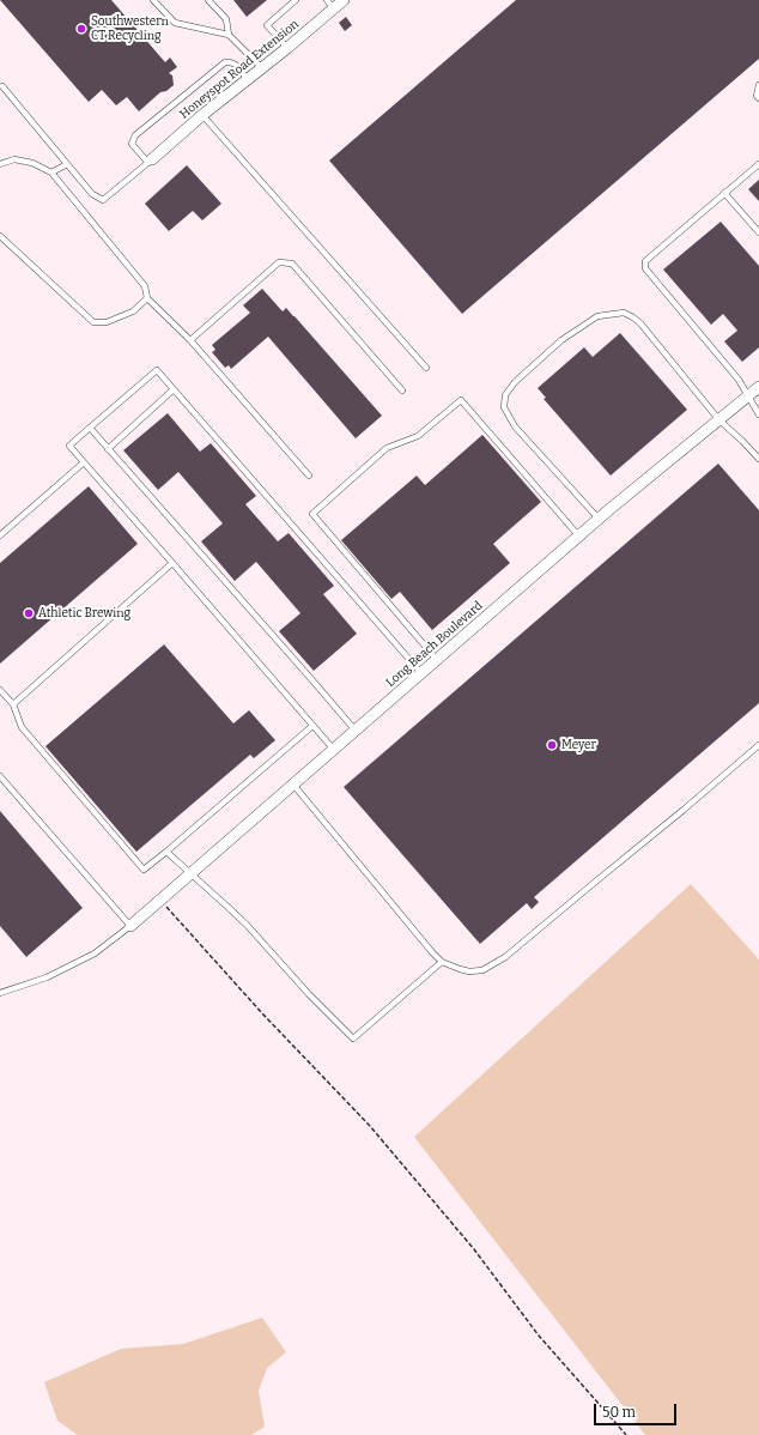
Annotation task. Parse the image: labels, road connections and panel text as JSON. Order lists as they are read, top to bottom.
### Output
{
  "streets": {
    "street": ["Honeyspot Road Extension", "Long Beach Boulevard"]
  },
  "places": ["Southwestern CT Recycling", "Athletic Brewing", "Meyer"],
  "scale_bar": "50 m"
}
